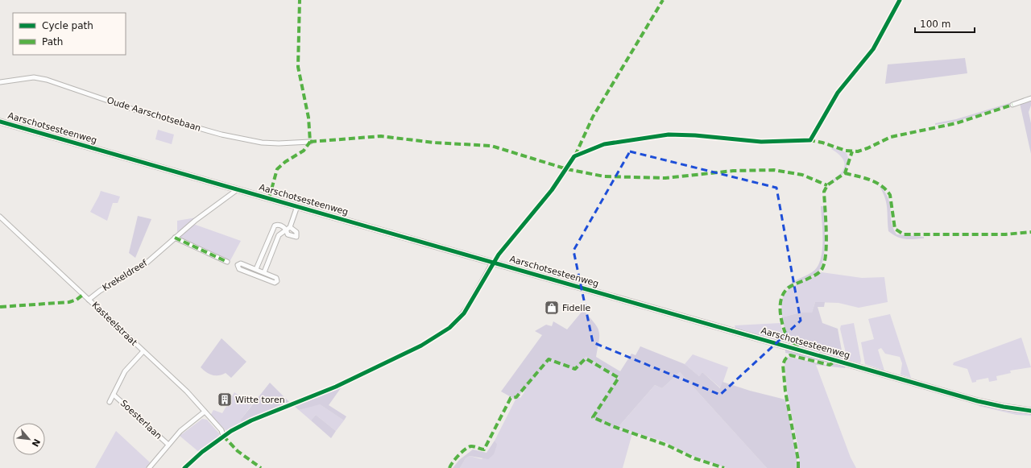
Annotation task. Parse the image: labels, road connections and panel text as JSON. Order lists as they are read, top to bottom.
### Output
{
  "streets": {
    "main road": ["Aarschotsesteenweg"],
    "street": [
      "Oude Aarschotsebaan",
      "Krekeldreef",
      "Kasteelstraat",
      "Soesterlaan"
    ]
  },
  "crossings": [
    ["Aarschotsesteenweg", "Krekeldreef"],
    ["Krekeldreef", "Kasteelstraat"],
    ["Kasteelstraat", "Soesterlaan"]
  ],
  "places": {
    "shop": ["Fidelle"],
    "building": ["Witte toren"]
  },
  "legend": ["Cycle path", "Path"],
  "scale_bar": "100 m",
  "north": "bottom right"
}
